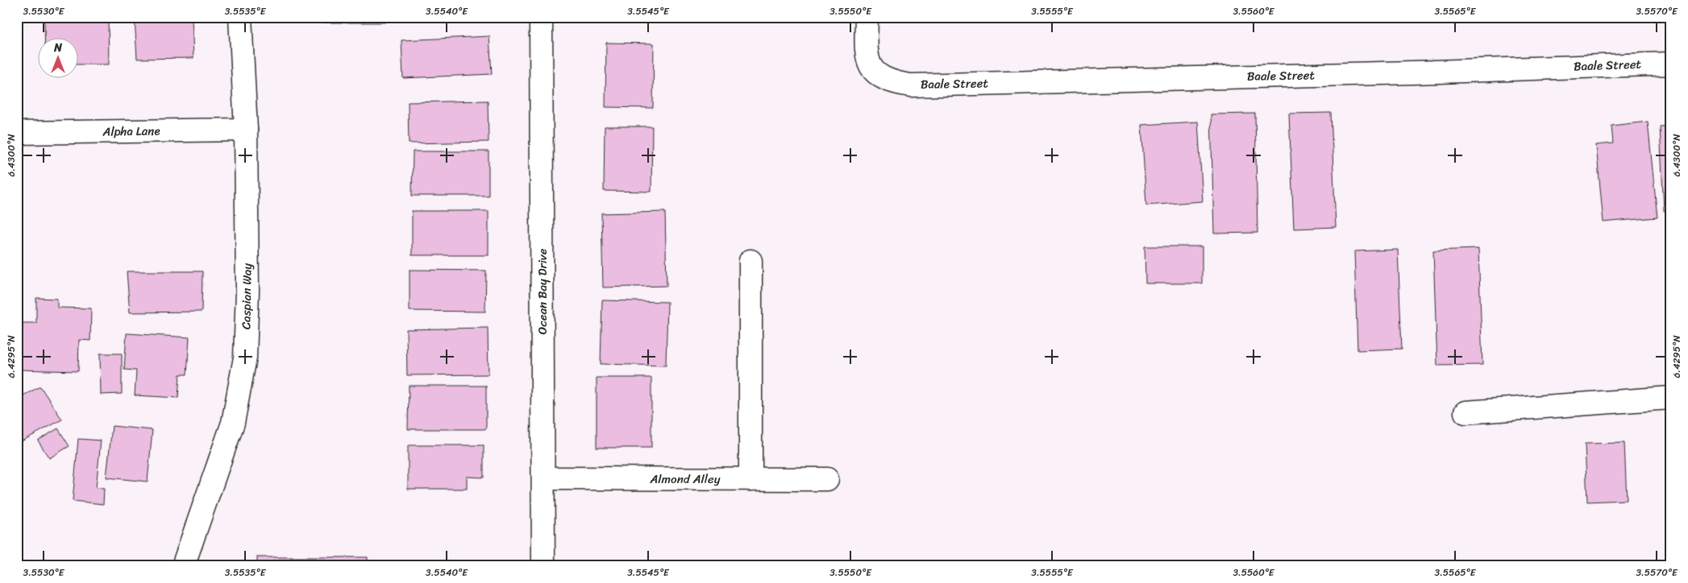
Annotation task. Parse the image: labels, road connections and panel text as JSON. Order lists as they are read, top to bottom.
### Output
{
  "streets": {
    "street": [
      "Baale Street",
      "Alpha Lane",
      "Ocean Bay Drive",
      "Caspian Way",
      "Almond Alley"
    ]
  },
  "crossings": [
    ["Alpha Lane", "Caspian Way"],
    ["Ocean Bay Drive", "Almond Alley"]
  ],
  "north": "top",
  "coordinates": [
    "3.5530°E",
    "3.5535°E",
    "3.5540°E",
    "3.5545°E",
    "3.5550°E",
    "3.5555°E",
    "3.5560°E",
    "3.5565°E",
    "3.5570°E",
    "6.4300°N",
    "6.4295°N"
  ]
}
